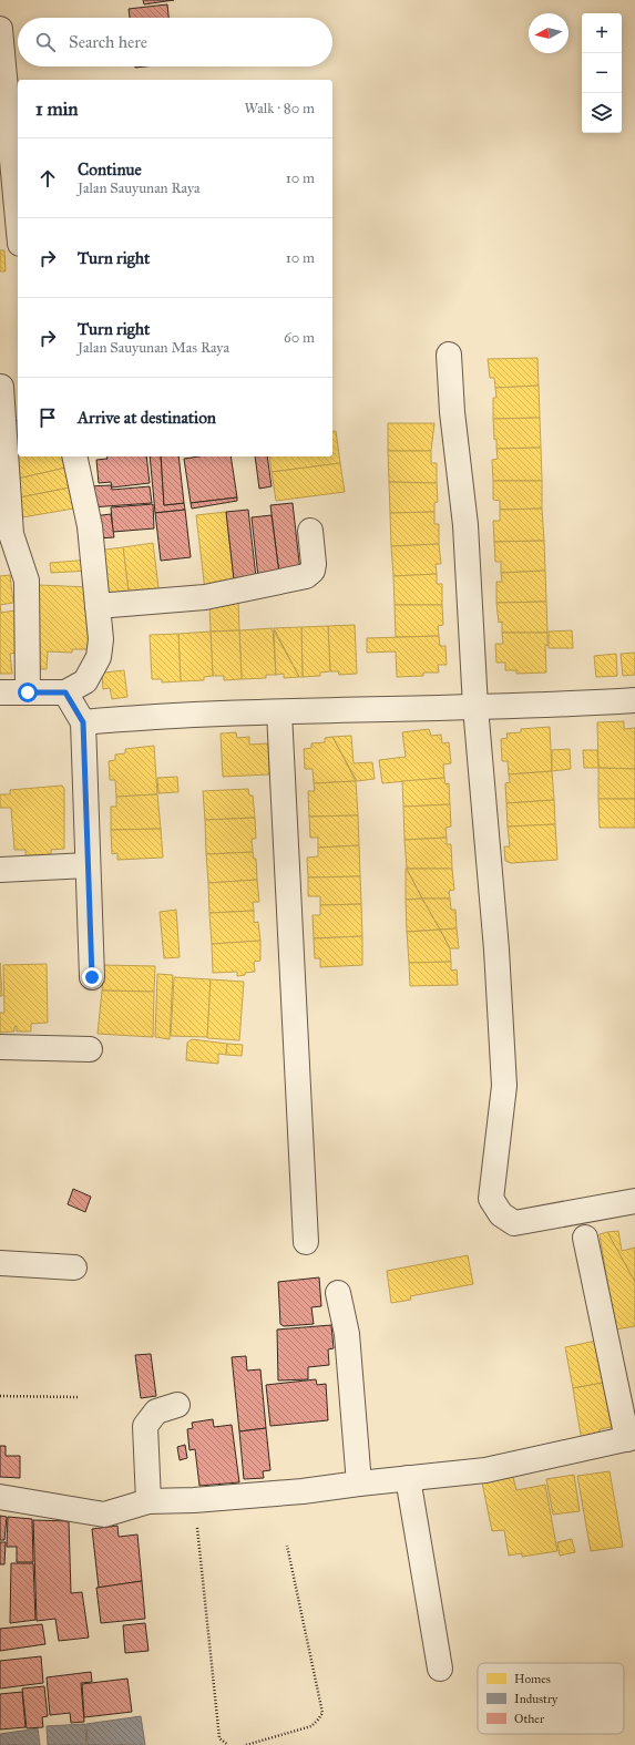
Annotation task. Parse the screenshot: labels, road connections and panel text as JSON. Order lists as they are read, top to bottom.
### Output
{
  "legend": ["Homes", "Industry", "Other"],
  "north": "left",
  "page": {
    "map_buttons": ["+", "−"],
    "search": "Search here",
    "heading": ["1 min", "Walk · 80 m"],
    "list": [
      ["Continue", "Jalan Sauyunan Raya", "10 m"],
      ["Turn right", "10 m"],
      ["Turn right", "Jalan Sauyunan Mas Raya", "60 m"],
      "Arrive at destination"
    ]
  }
}
